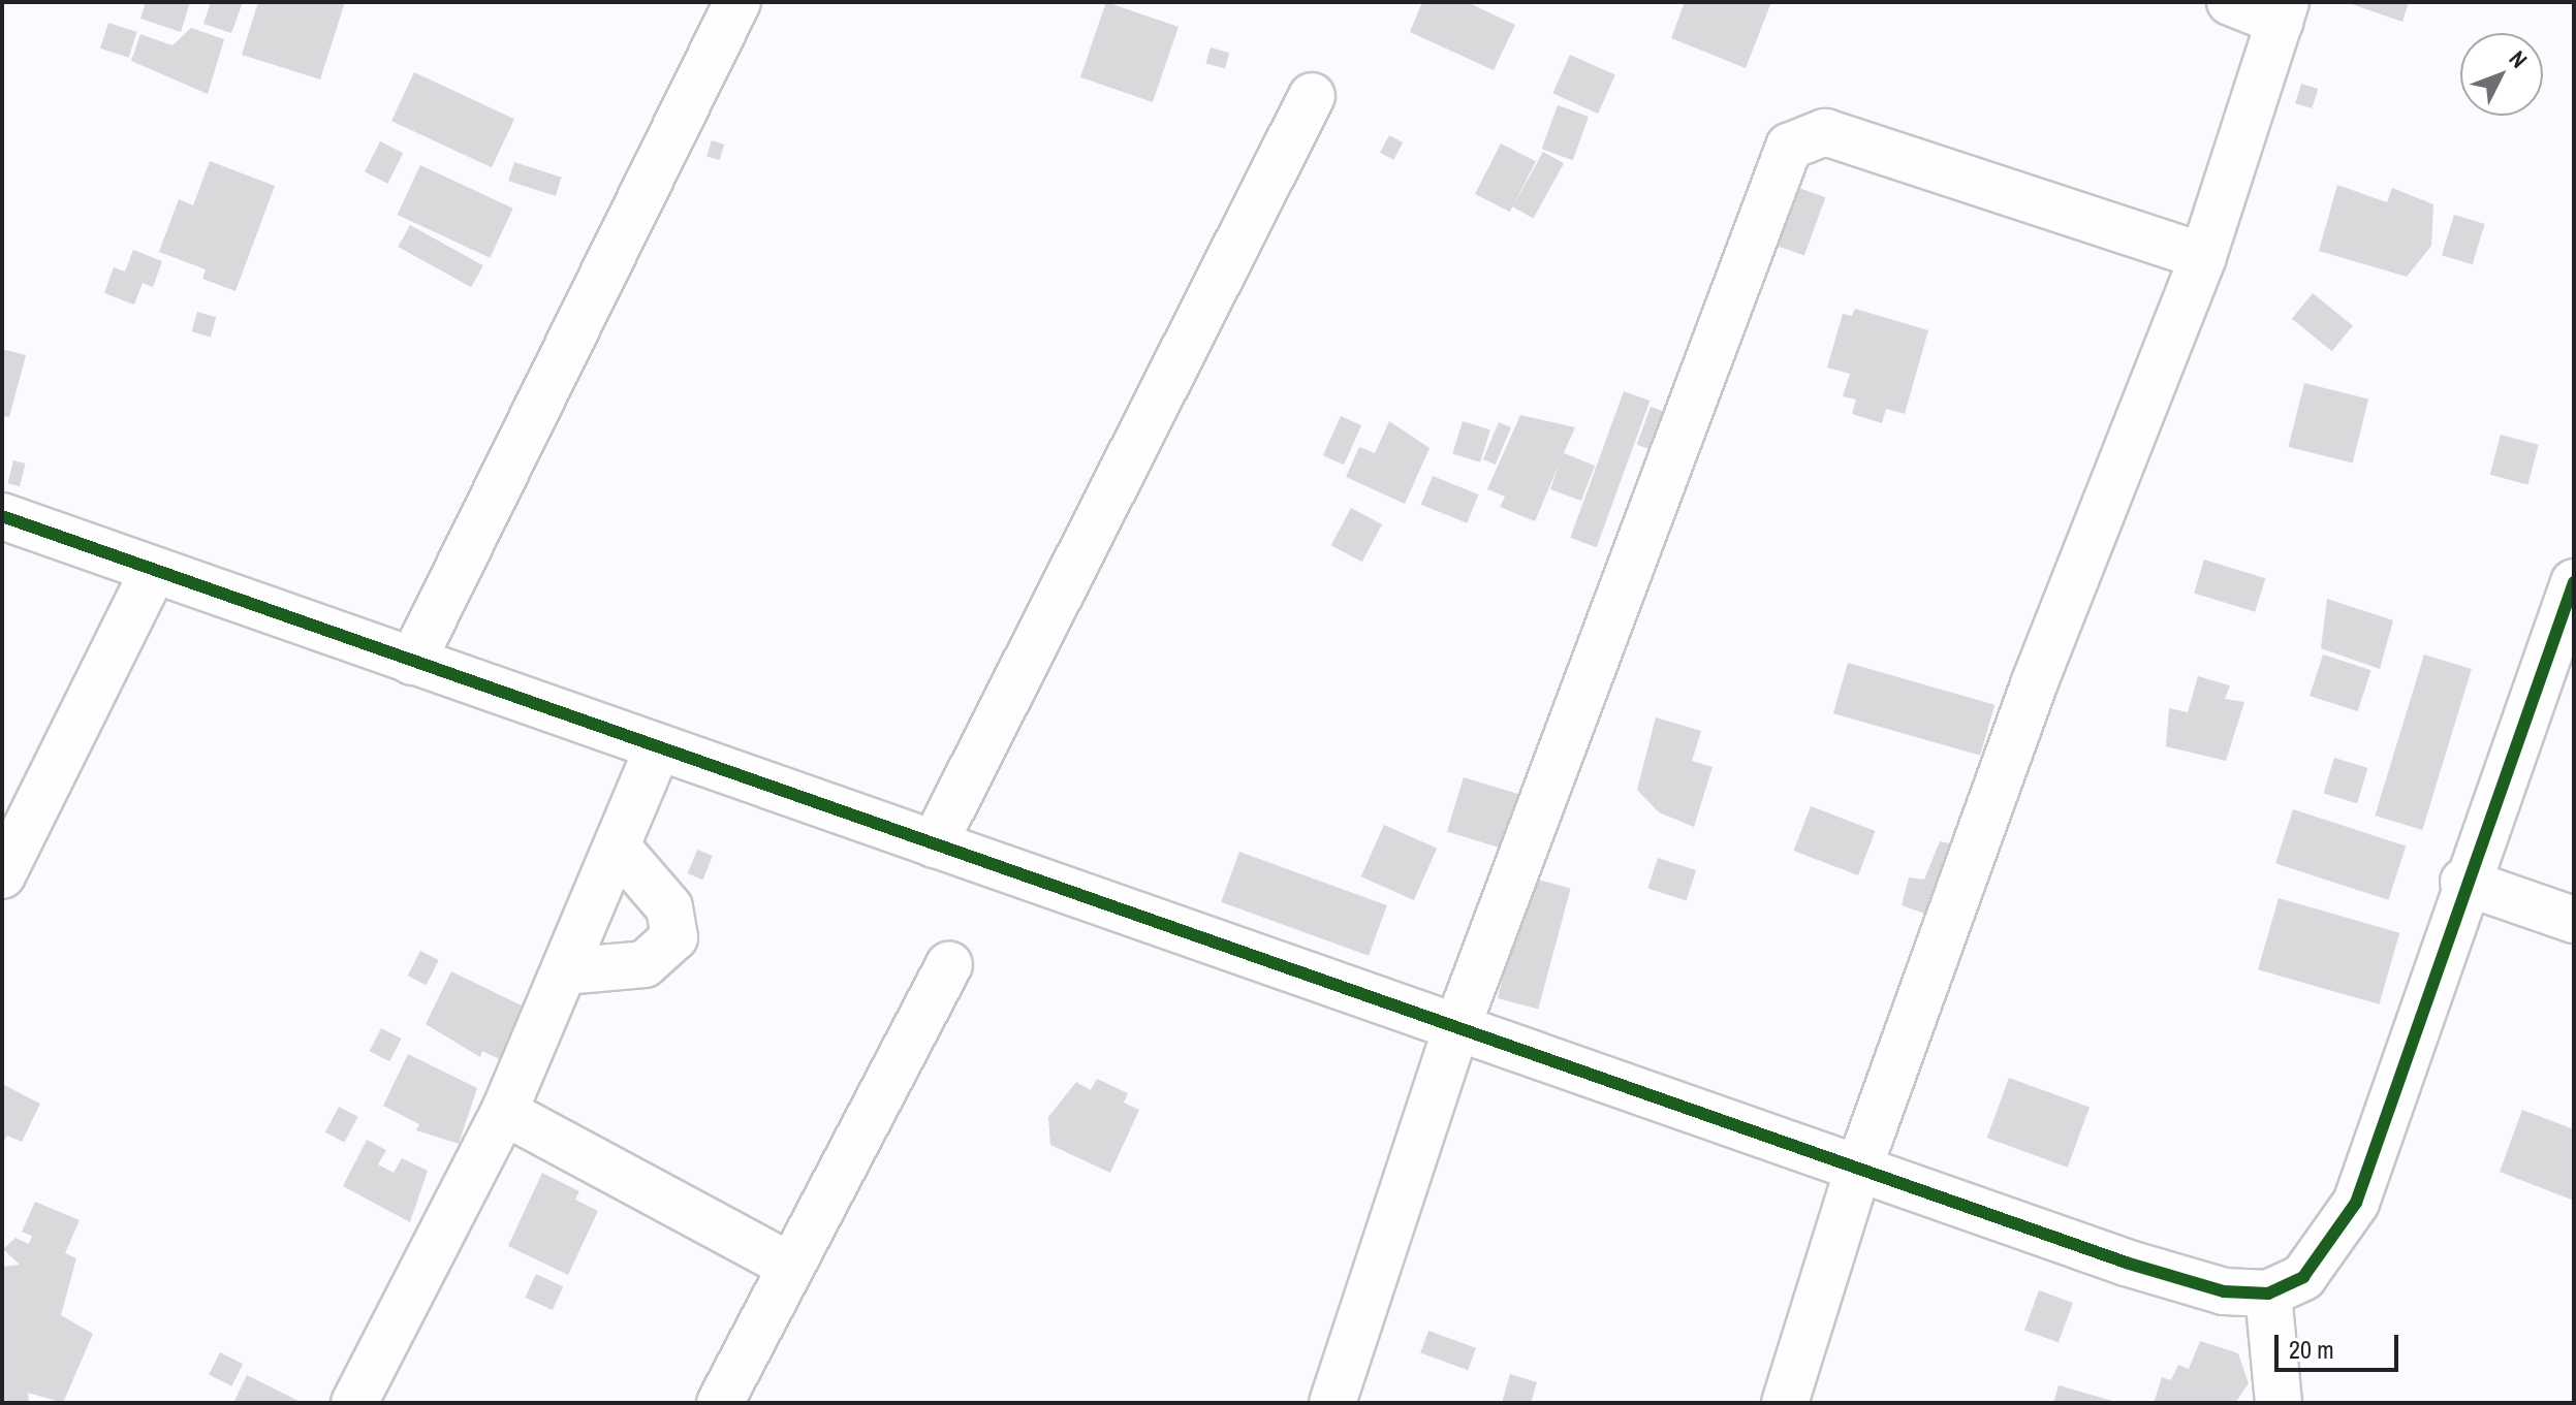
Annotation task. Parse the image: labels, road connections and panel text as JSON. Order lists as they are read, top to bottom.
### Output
{
  "scale_bar": "20 m",
  "north": "top right"
}
